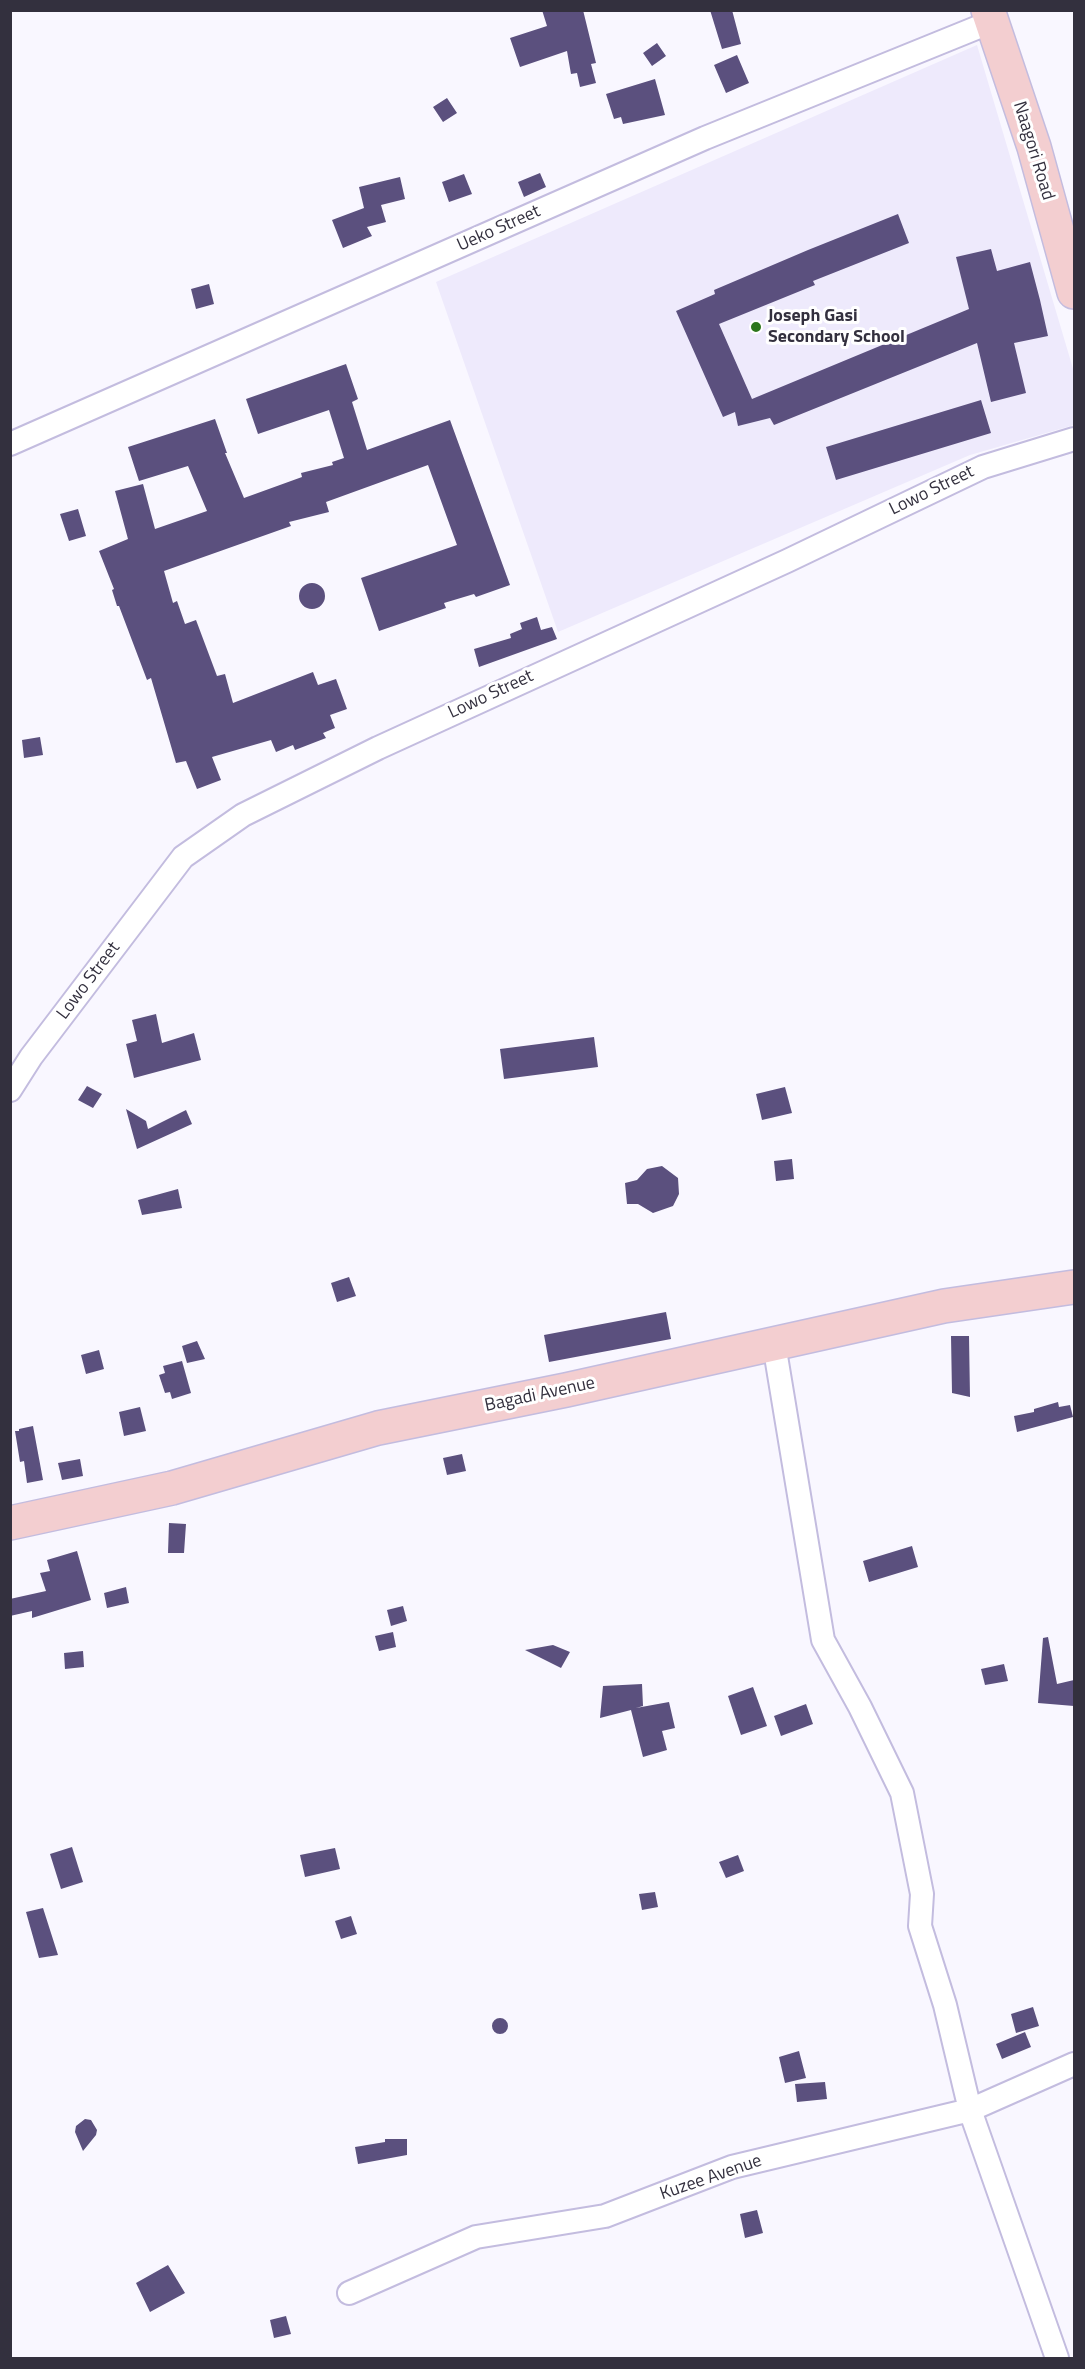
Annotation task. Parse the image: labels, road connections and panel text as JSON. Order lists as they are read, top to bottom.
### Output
{
  "streets": {
    "street": [
      "Naagori Road",
      "Ueko Street",
      "Lowo Street",
      "Bagadi Avenue",
      "Kuzee Avenue"
    ]
  },
  "crossings": [
    ["Naagori Road", "Ueko Street"]
  ],
  "places": ["Joseph Gasi Secondary School"]
}
